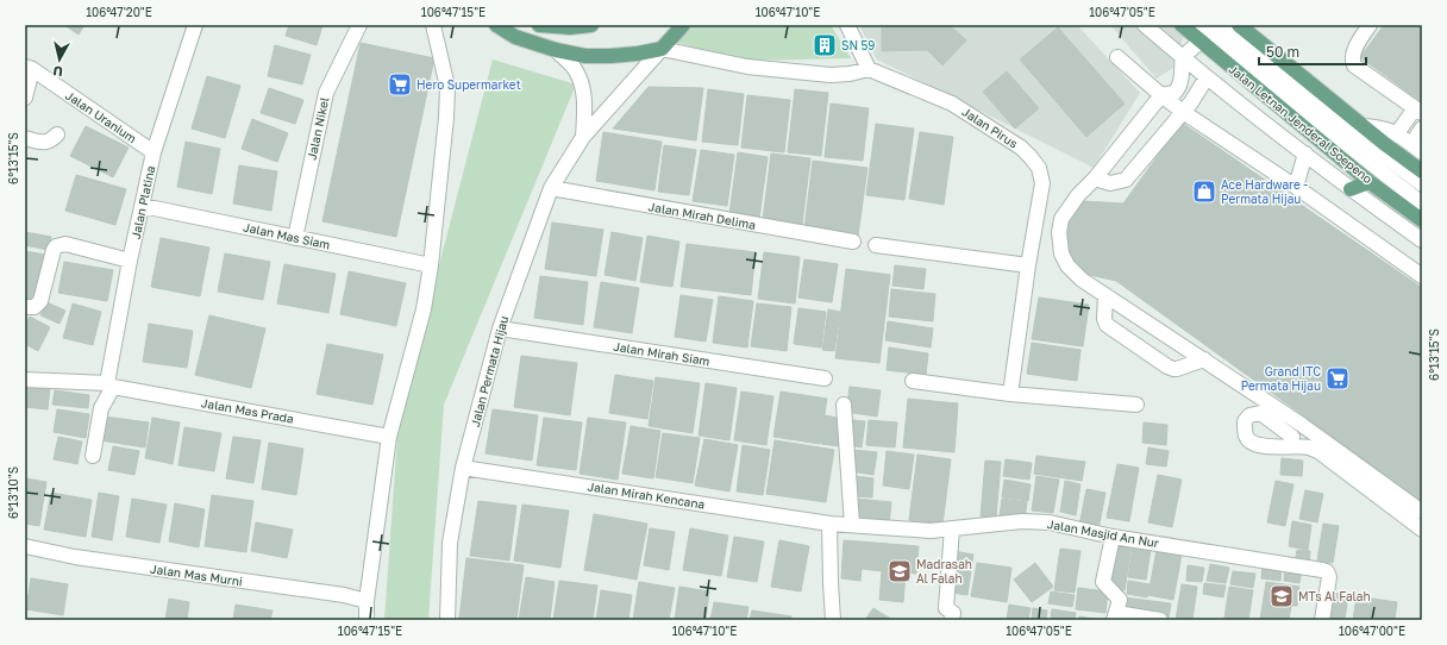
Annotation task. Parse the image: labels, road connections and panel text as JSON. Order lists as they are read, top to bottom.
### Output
{
  "streets": {
    "main road": ["Jalan Letnan Jenderal Soepeno", "Jalan Permata Hijau"],
    "street": [
      "Jalan Uranium",
      "Jalan Pirus",
      "Jalan Nikel",
      "Jalan Platina",
      "Jalan Mirah Delima",
      "Jalan Mas Siam",
      "Jalan Mirah Siam",
      "Jalan Mas Prada",
      "Jalan Mirah Kencana",
      "Jalan Masjid An Nur",
      "Jalan Mas Murni"
    ]
  },
  "crossings": [
    ["Jalan Uranium", "Jalan Platina"],
    ["Jalan Nikel", "Jalan Mas Siam"],
    ["Jalan Platina", "Jalan Mas Siam"],
    ["Jalan Platina", "Jalan Mas Prada"],
    ["Jalan Mirah Delima", "Jalan Permata Hijau"],
    ["Jalan Mirah Siam", "Jalan Permata Hijau"],
    ["Jalan Permata Hijau", "Jalan Mirah Kencana"],
    ["Jalan Mirah Kencana", "Jalan Masjid An Nur"]
  ],
  "places": {
    "building": ["SN 59"],
    "supermarket": ["Hero Supermarket", "Grand ITC Permata Hijau"],
    "shop": ["Ace Hardware - Permata Hijau"],
    "school or university": ["Madrasah Al Falah", "MTs Al Falah"]
  },
  "scale_bar": "50 m",
  "north": "bottom",
  "coordinates": [
    "106°47'20\"E",
    "106°47'15\"E",
    "106°47'10\"E",
    "106°47'05\"E",
    "6°13'15\"S",
    "6°13'10\"S",
    "106°47'00\"E"
  ]
}
